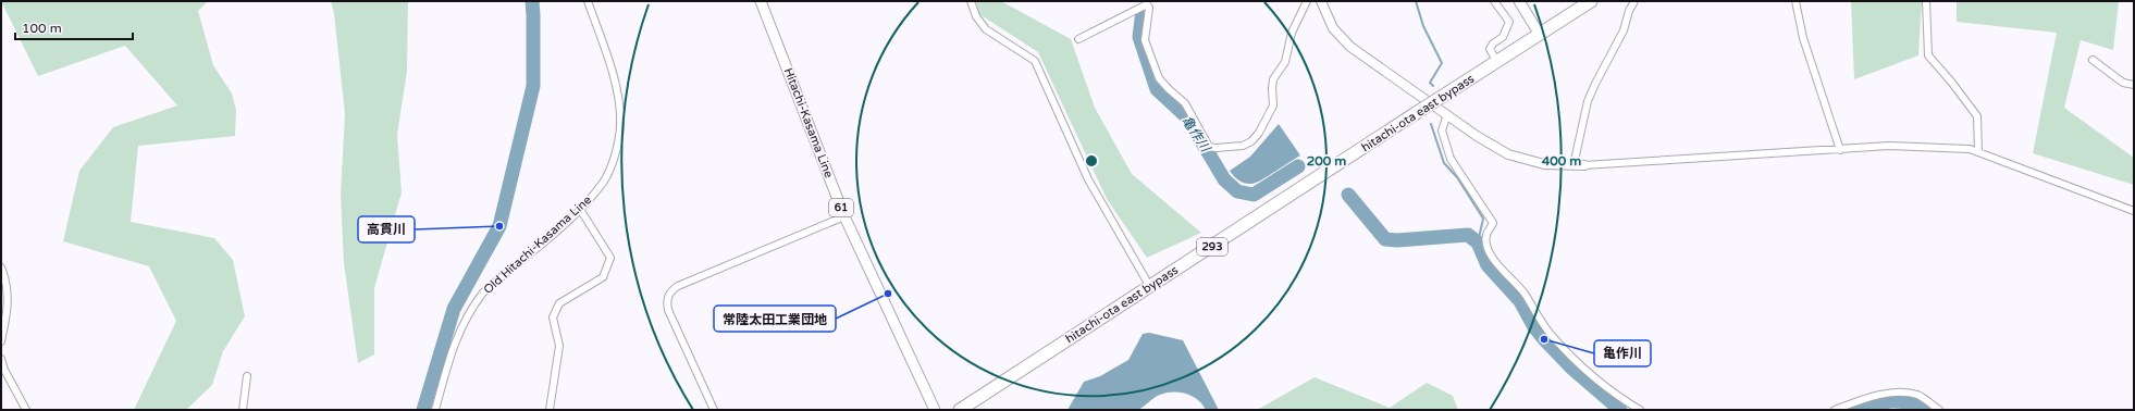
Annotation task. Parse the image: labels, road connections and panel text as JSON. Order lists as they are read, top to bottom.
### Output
{
  "streets": {
    "highway": ["hitachi-ota east bypass", "293"],
    "main road": ["Hitachi-Kasama Line", "61"],
    "street": ["Old Hitachi-Kasama Line"]
  },
  "water": ["亀作川"],
  "places": ["高貫川", "常陸太田工業団地", "亀作川"],
  "scale_bar": "100 m",
  "rings": ["200 m", "400 m"]
}
